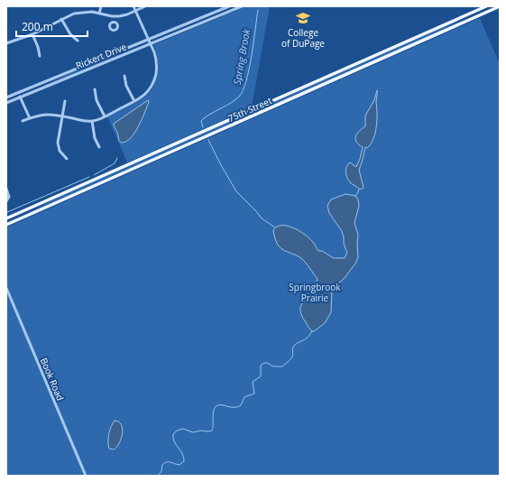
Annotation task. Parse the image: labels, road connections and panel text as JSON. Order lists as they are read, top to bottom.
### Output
{
  "streets": {
    "main road": ["75th Street"],
    "street": ["Rickert Drive", "Book Road"]
  },
  "water": ["Spring Brook"],
  "parks": ["Springbrook Prairie"],
  "places": {
    "school or university": ["College of DuPage"]
  },
  "scale_bar": "200 m"
}
